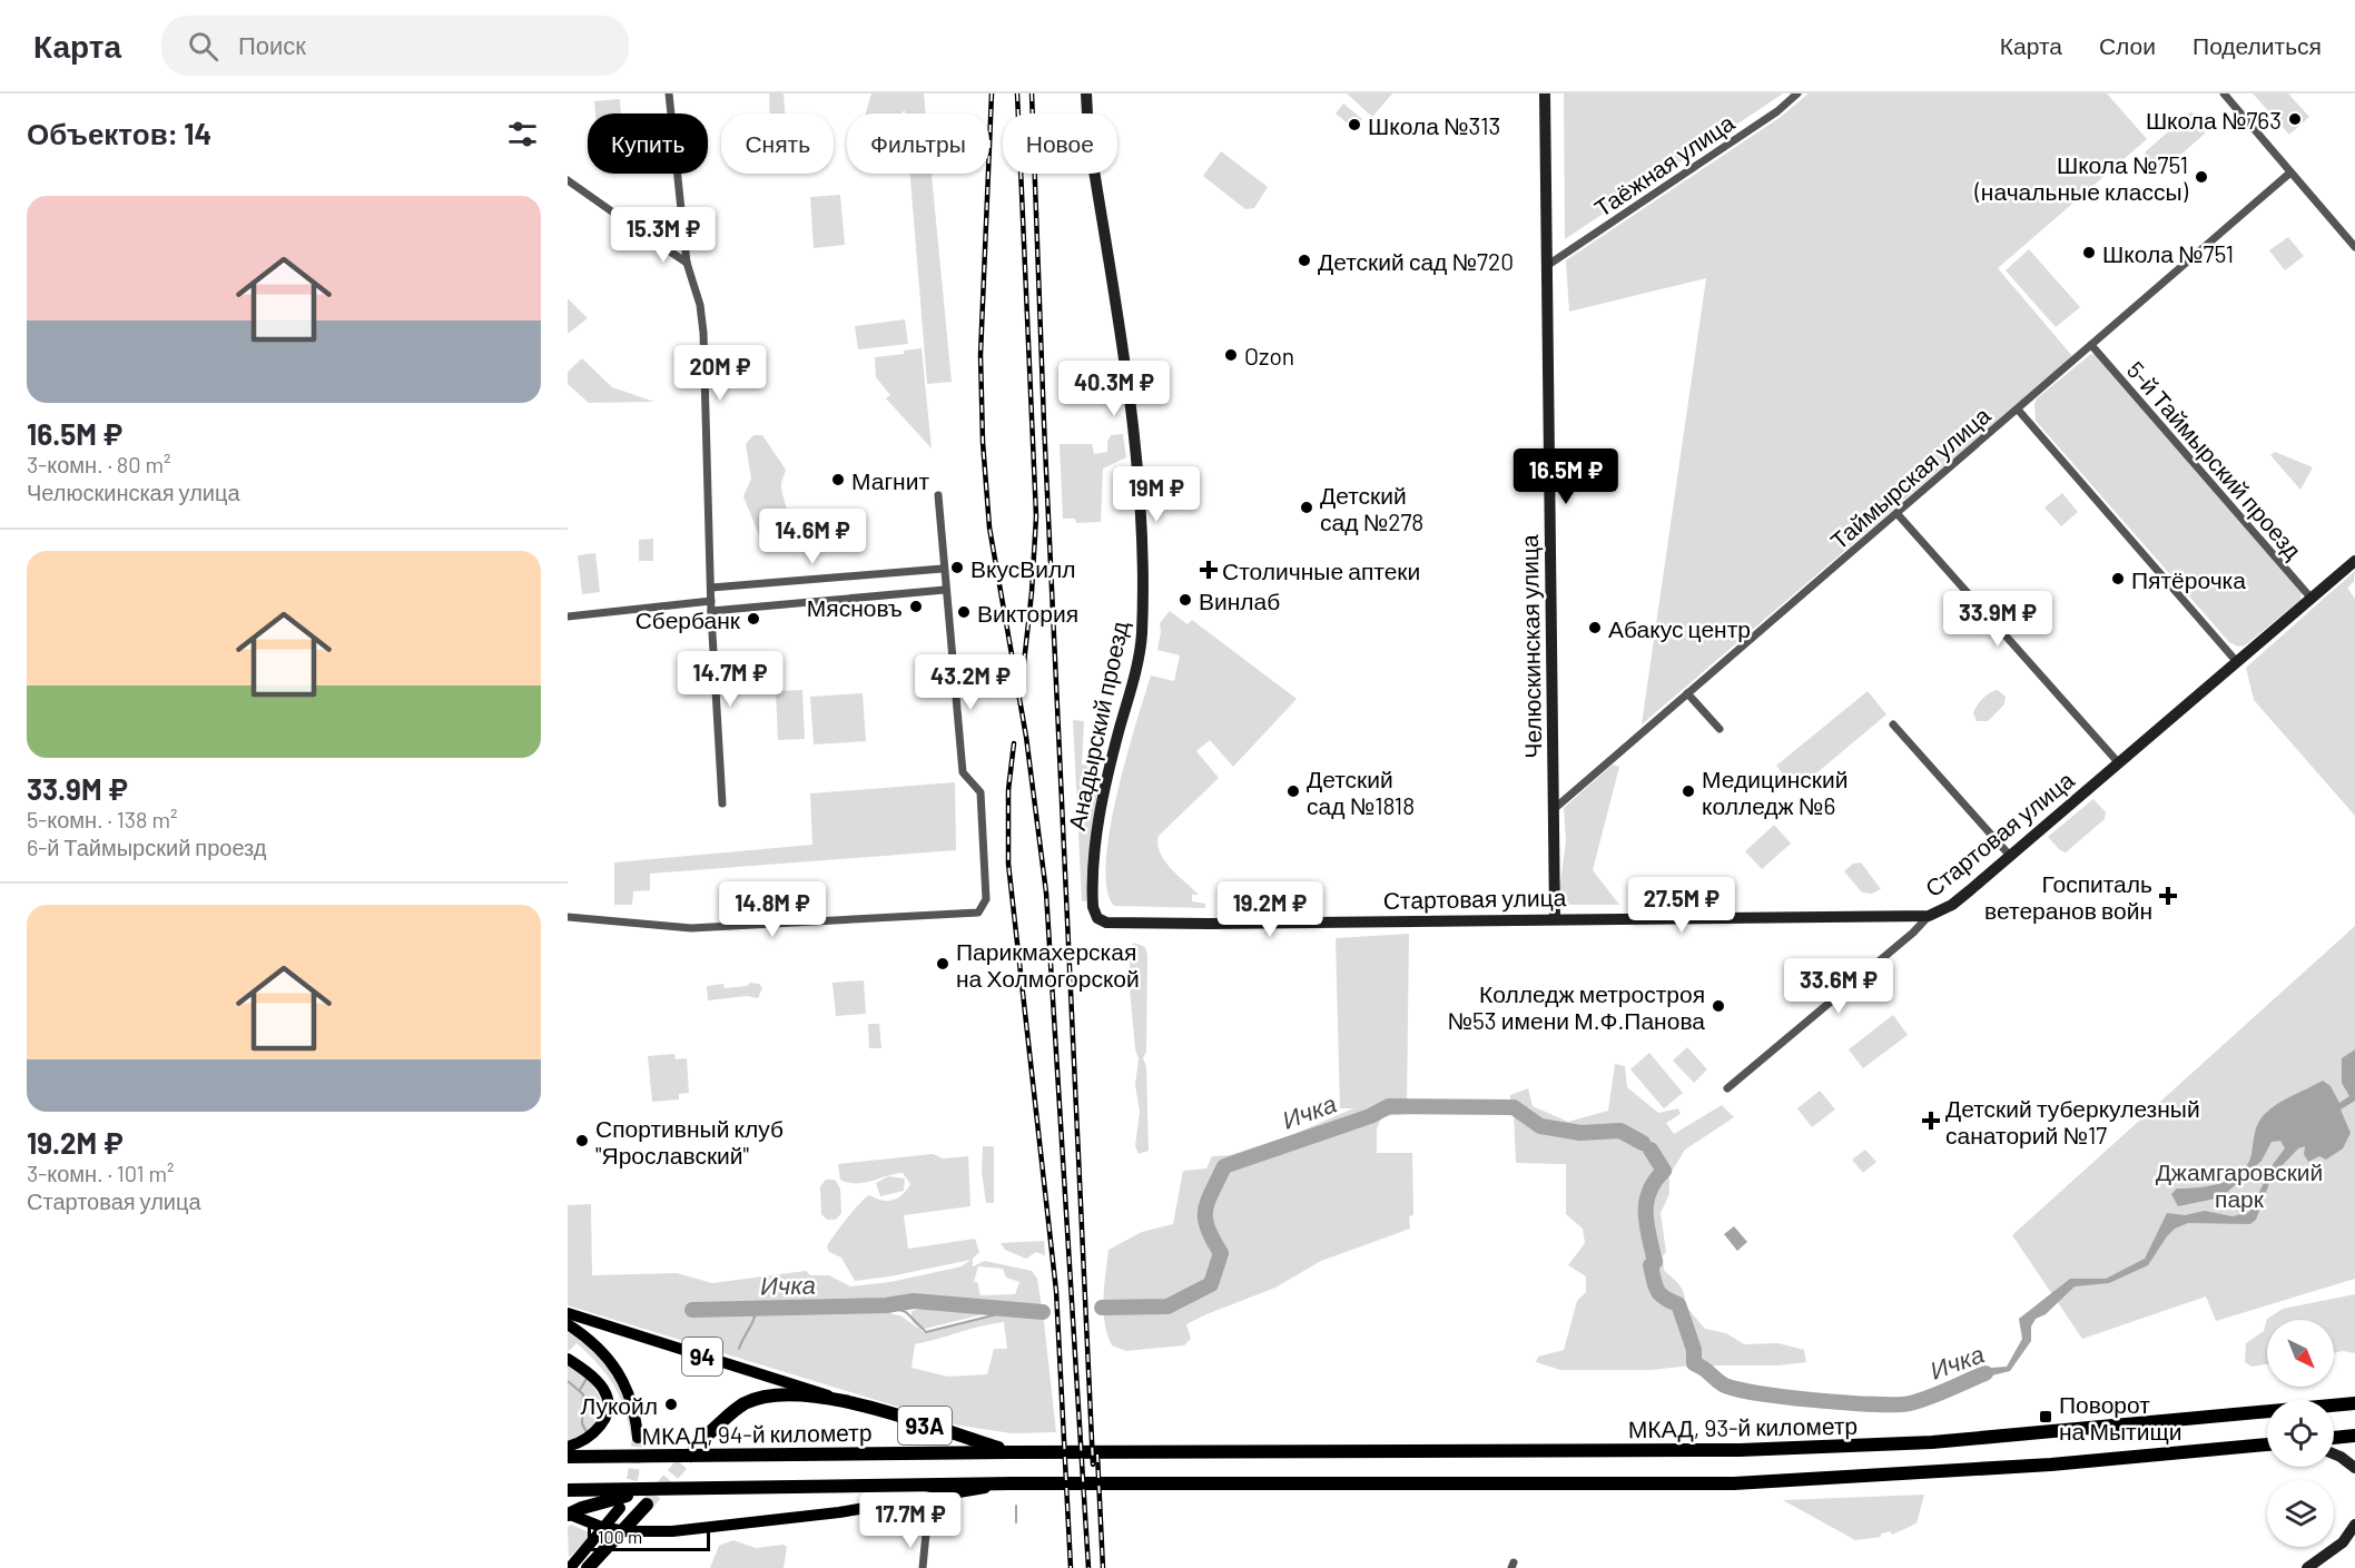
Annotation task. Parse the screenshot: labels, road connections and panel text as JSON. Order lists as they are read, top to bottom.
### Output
{
  "streets": {
    "highway": ["93A", "МКАД, 93-й километр", "МКАД, 94-й километр"],
    "main road": ["94"],
    "street": [
      "Таёжная улица",
      "5-й Таймырский проезд",
      "Таймырская улица",
      "Челюскинская улица",
      "Анадырский проезд",
      "Стартовая улица"
    ]
  },
  "crossings": [
    ["Таёжная улица", "Челюскинская улица"],
    ["5-й Таймырский проезд", "Таймырская улица"],
    ["5-й Таймырский проезд", "Стартовая улица"],
    ["Таймырская улица", "Челюскинская улица"],
    ["Челюскинская улица", "Стартовая улица"],
    ["Анадырский проезд", "Стартовая улица"],
    ["94", "93A"],
    ["93A", "МКАД, 94-й километр"],
    ["МКАД, 93-й километр", "МКАД, 94-й километр"]
  ],
  "water": ["Ичка"],
  "parks": ["Джамгаровский парк"],
  "places": {
    "other": [
      "Школа №763",
      "Школа №313",
      "Школа №751 (начальные классы)",
      "Школа №751",
      "Детский сад №720",
      "Ozon",
      "Магнит",
      "Детский сад №278",
      "ВкусВилл",
      "Пятёрочка",
      "Винлаб",
      "Мясновъ",
      "Виктория",
      "Сбербанк",
      "Абакус центр",
      "Детский сад №1818",
      "Медицинский колледж №6",
      "Парикмахерская на Холмогорской",
      "Колледж метростроя №53 имени М.Ф.Панова",
      "Спортивный клуб \"Ярославский\"",
      "Лукойл"
    ],
    "health": ["Столичные аптеки", "Госпиталь ветеранов войн", "Детский туберкулезный санаторий №17"],
    "transit": ["Поворот на Мытищи"]
  },
  "scale_bar": "100 m",
  "north": "bottom right",
  "page": {
    "header": "Карта",
    "search": "Поиск",
    "nav": ["Карта", "Слои", "Поделиться"],
    "heading": "Объектов: 14",
    "chip": [
      "Купить",
      "Снять",
      "Фильтры",
      "Новое"
    ],
    "list": [
      {
        "name": "16.5M ₽",
        "note": "3-комн. · 80 m² · Челюскинская улица"
      },
      {
        "name": "33.9M ₽",
        "note": "5-комн. · 138 m² · 6-й Таймырский проезд"
      },
      {
        "name": "19.2M ₽",
        "note": "3-комн. · 101 m² · Стартовая улица"
      }
    ],
    "price": [
      "15.3M ₽",
      "20M ₽",
      "40.3M ₽",
      "16.5M ₽",
      "19M ₽",
      "14.6M ₽",
      "33.9M ₽",
      "14.7M ₽",
      "43.2M ₽",
      "27.5M ₽",
      "14.8M ₽",
      "19.2M ₽",
      "33.6M ₽",
      "17.7M ₽"
    ],
    "scale": "100 m"
  }
}
